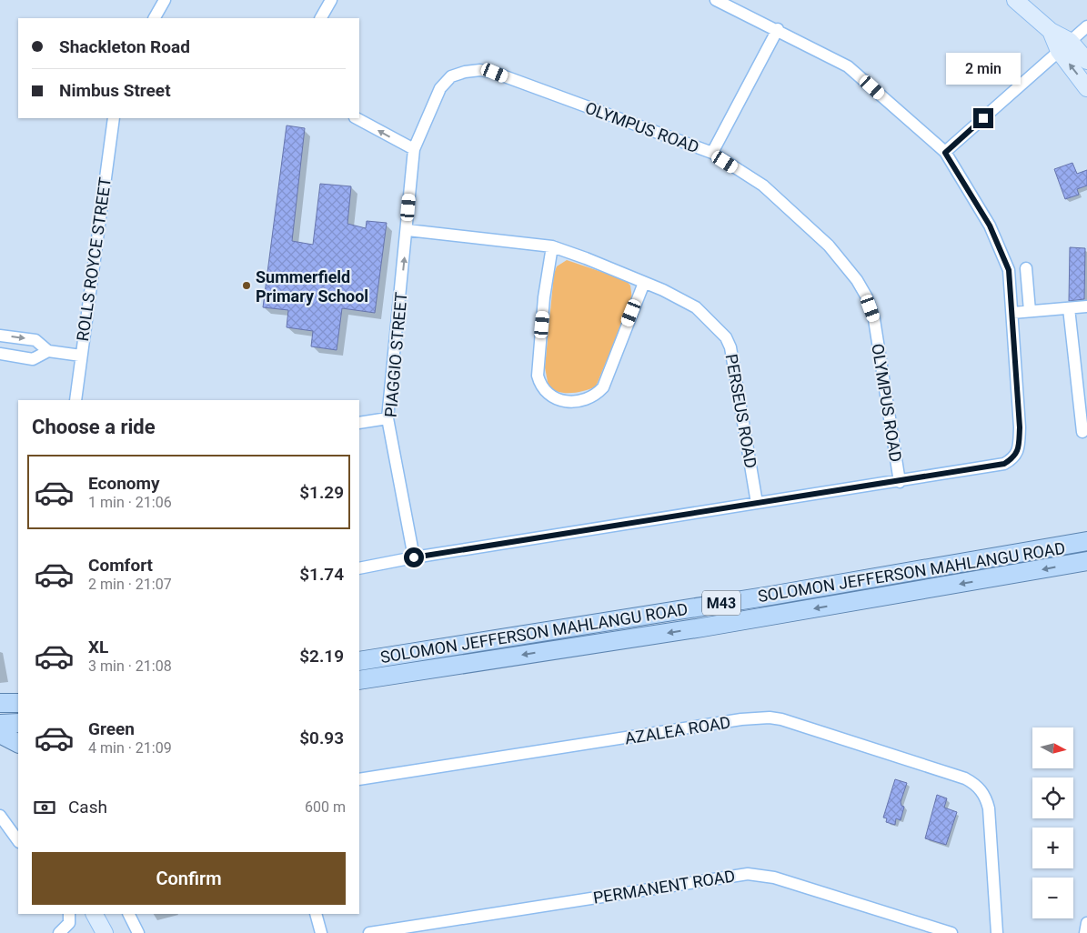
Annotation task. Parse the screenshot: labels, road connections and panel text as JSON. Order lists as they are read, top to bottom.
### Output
{
  "streets": {
    "main road": ["SOLOMON JEFFERSON MAHLANGU ROAD", "M43"],
    "street": [
      "OLYMPUS ROAD",
      "ROLLS ROYCE STREET",
      "PIAGGIO STREET",
      "PERSEUS ROAD",
      "AZALEA ROAD",
      "PERMANENT ROAD"
    ]
  },
  "crossings": [
    ["OLYMPUS ROAD", "PIAGGIO STREET"],
    ["PIAGGIO STREET", "PERSEUS ROAD"]
  ],
  "one_way": ["PIAGGIO STREET"],
  "places": ["Summerfield Primary School"],
  "north": "right",
  "page": {
    "banner": ["Shackleton Road", "Nimbus Street"],
    "bubble": "2 min",
    "heading": "Choose a ride",
    "list": [
      {
        "name": "Economy",
        "note": "1 min · 21:06",
        "value": "$1.29"
      },
      {
        "name": "Comfort",
        "note": "2 min · 21:07",
        "value": "$1.74"
      },
      {
        "name": "XL",
        "note": "3 min · 21:08",
        "value": "$2.19"
      },
      {
        "name": "Green",
        "note": "4 min · 21:09",
        "value": "$0.93"
      }
    ],
    "map_buttons": ["+", "−"],
    "pay": ["Cash", "600 m"],
    "buttons": "Confirm"
  }
}
